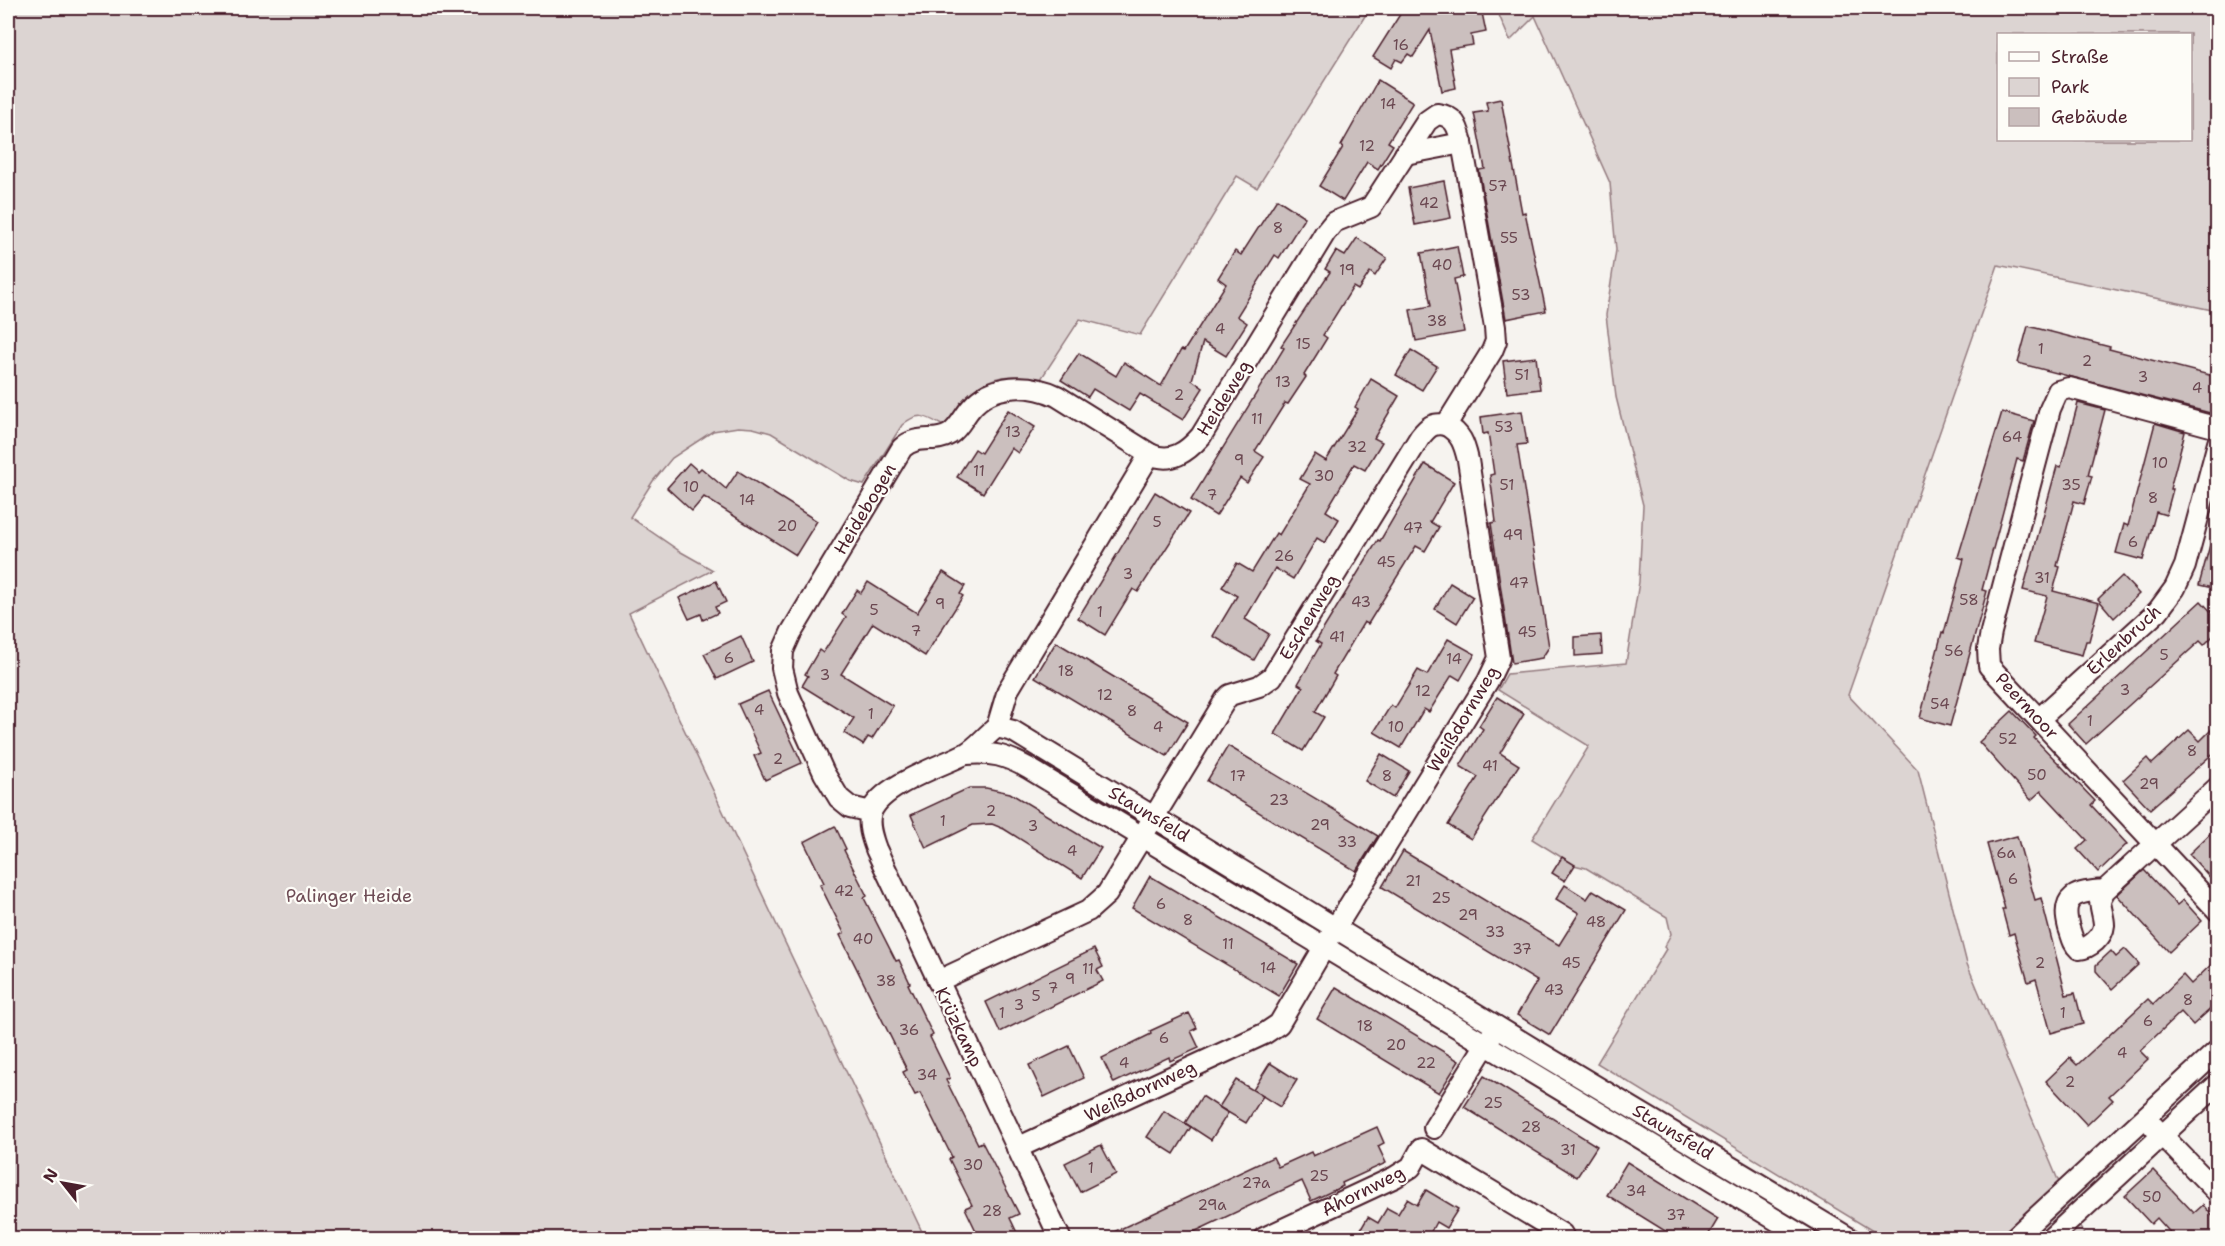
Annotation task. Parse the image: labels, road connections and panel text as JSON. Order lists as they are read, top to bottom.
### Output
{
  "streets": {
    "street": [
      "Heideweg",
      "Heidebogen",
      "Eschenweg",
      "Erlenbruch",
      "Peermoor",
      "Weißdornweg",
      "Staunsfeld",
      "Krüzkamp",
      "Ahornweg"
    ]
  },
  "crossings": [
    ["Heideweg", "Heidebogen"],
    ["Heidebogen", "Staunsfeld"],
    ["Heidebogen", "Krüzkamp"],
    ["Eschenweg", "Weißdornweg"],
    ["Eschenweg", "Staunsfeld"],
    ["Eschenweg", "Krüzkamp"],
    ["Erlenbruch", "Peermoor"],
    ["Weißdornweg", "Staunsfeld"],
    ["Weißdornweg", "Krüzkamp"],
    ["Staunsfeld", "Krüzkamp"],
    ["Staunsfeld", "Ahornweg"]
  ],
  "parks": ["Palinger Heide"],
  "house_numbers": [
    "16",
    "14",
    "12",
    "57",
    "42",
    "8",
    "55",
    "40",
    "19",
    "53",
    "38",
    "4",
    "15",
    "1",
    "2",
    "51",
    "3",
    "13",
    "4",
    "2",
    "11",
    "53",
    "13",
    "64",
    "32",
    "9",
    "10",
    "11",
    "30",
    "51",
    "35",
    "10",
    "7",
    "8",
    "14",
    "5",
    "20",
    "47",
    "49",
    "6",
    "26",
    "45",
    "3",
    "31",
    "47",
    "58",
    "43",
    "9",
    "5",
    "1",
    "7",
    "45",
    "41",
    "56",
    "5",
    "6",
    "14",
    "18",
    "3",
    "3",
    "12",
    "12",
    "54",
    "4",
    "8",
    "1",
    "1",
    "4",
    "10",
    "52",
    "8",
    "2",
    "41",
    "50",
    "17",
    "8",
    "29",
    "23",
    "2",
    "1",
    "29",
    "3",
    "33",
    "4",
    "6a",
    "6",
    "21",
    "42",
    "25",
    "6",
    "29",
    "8",
    "48",
    "33",
    "40",
    "11",
    "37",
    "45",
    "2",
    "14",
    "11",
    "9",
    "38",
    "7",
    "43",
    "5",
    "8",
    "3",
    "1",
    "1",
    "6",
    "18",
    "36",
    "6",
    "20",
    "4",
    "4",
    "22",
    "34",
    "2",
    "25",
    "28",
    "31",
    "30",
    "1",
    "25",
    "27a",
    "34",
    "50",
    "29a",
    "28",
    "37"
  ],
  "legend": ["Straße", "Park", "Gebäude"],
  "north": "top left"
}
